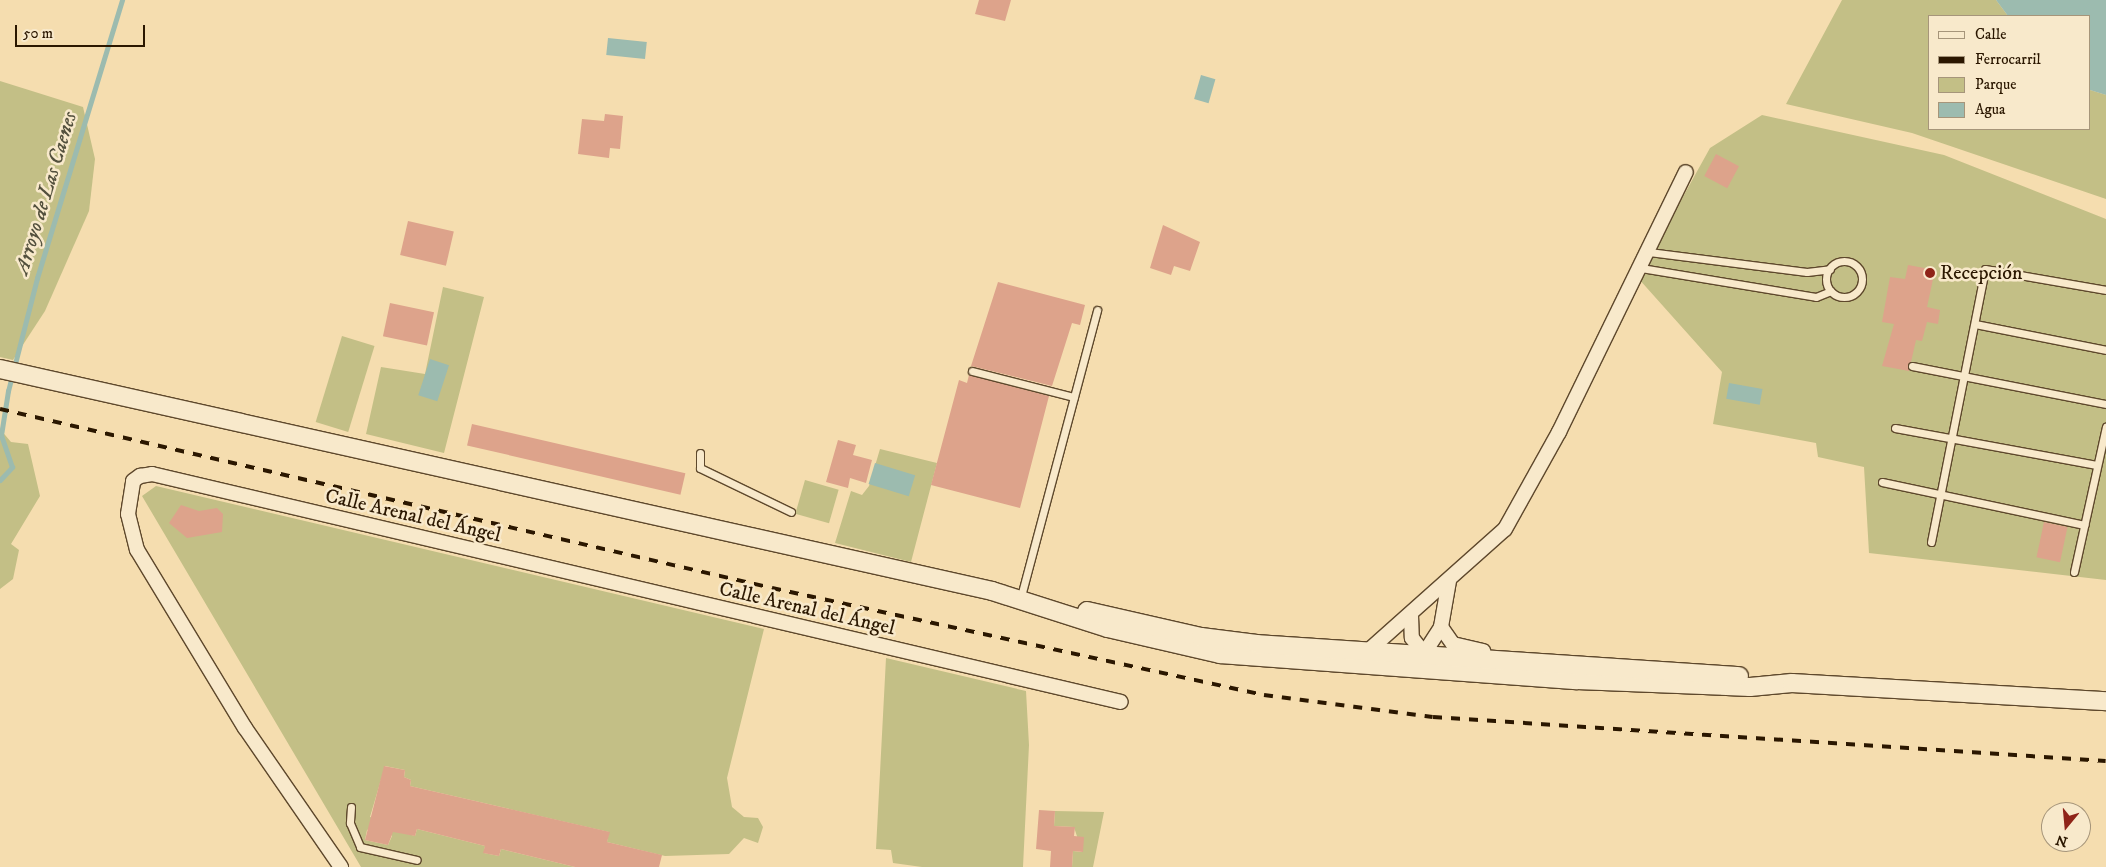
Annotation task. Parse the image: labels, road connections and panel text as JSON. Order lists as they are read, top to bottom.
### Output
{
  "streets": {
    "street": ["Calle Arenal del Ángel"]
  },
  "water": ["Arroyo de Las Caenes"],
  "places": ["Recepción"],
  "legend": [
    "Calle",
    "Ferrocarril",
    "Parque",
    "Agua"
  ],
  "scale_bar": "50 m",
  "north": "bottom"
}
